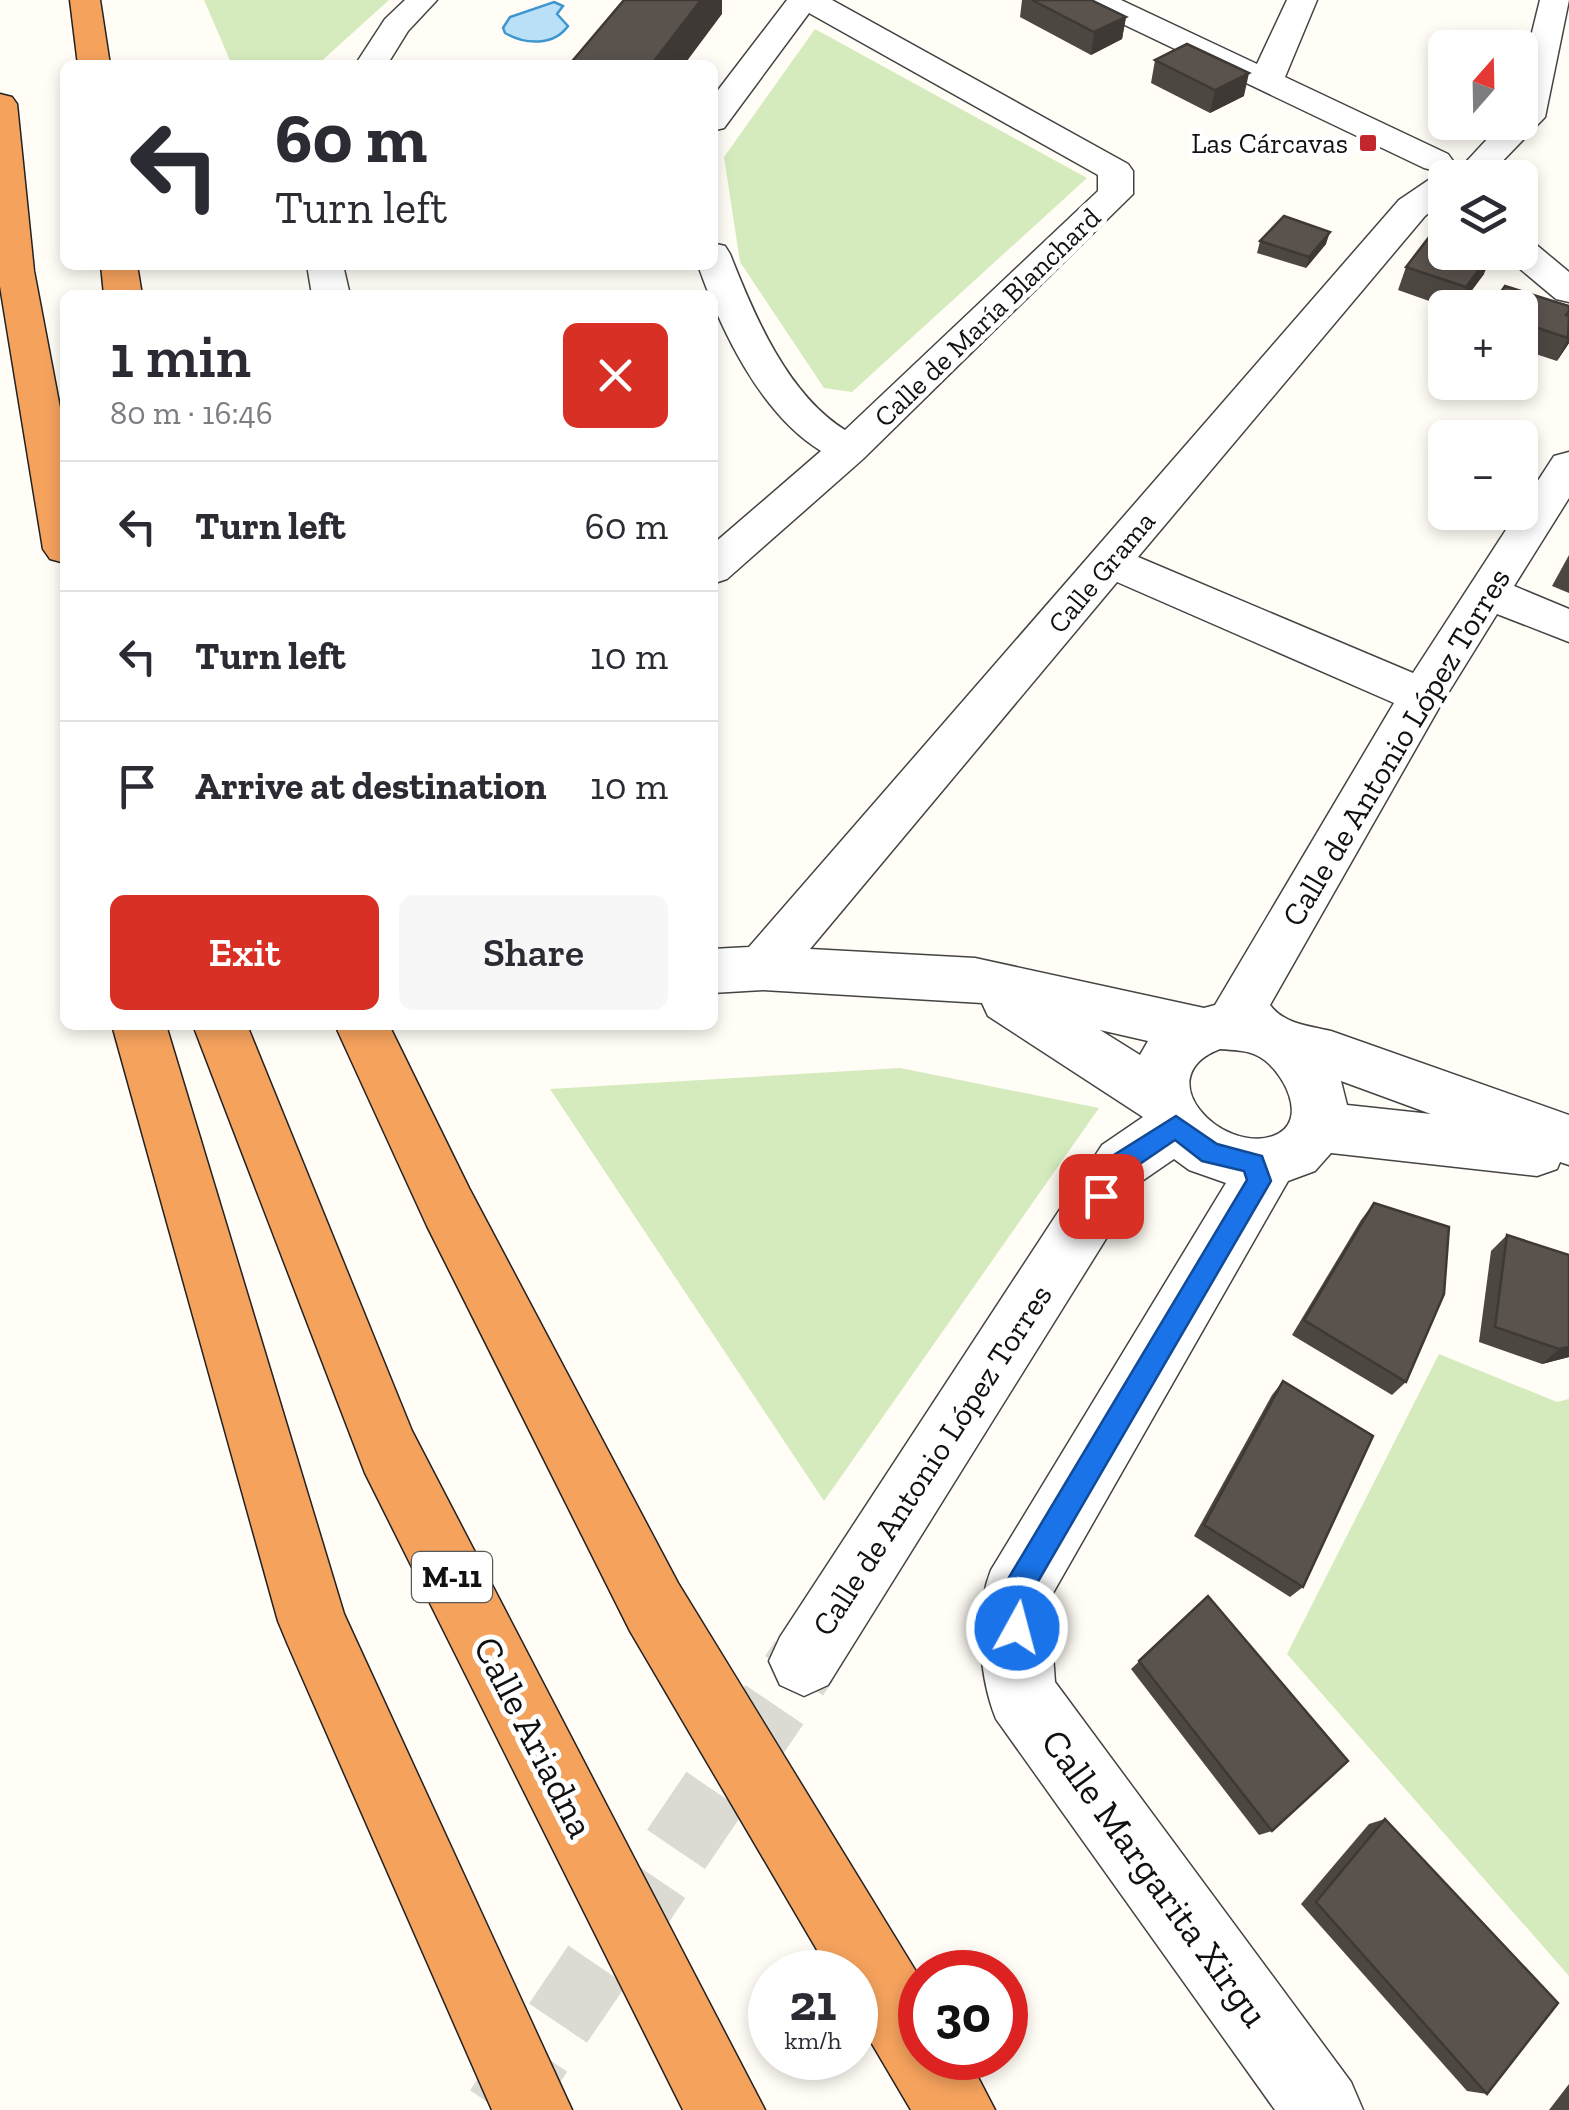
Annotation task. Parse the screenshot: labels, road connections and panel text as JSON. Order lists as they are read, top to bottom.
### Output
{
  "streets": {
    "highway": ["M-11", "Calle Ariadna"],
    "street": [
      "Calle de María Blanchard",
      "Calle Grama",
      "Calle de Antonio López Torres",
      "Calle Margarita Xirgu"
    ]
  },
  "crossings": [
    ["Calle de Antonio López Torres", "Calle Margarita Xirgu"]
  ],
  "places": {
    "transit": ["Las Cárcavas"]
  },
  "north": "top",
  "page": {
    "map_buttons": ["+", "−"],
    "turn": ["60 m", "Turn left"],
    "heading": ["1 min", "80 m · 16:46"],
    "list": [
      {
        "name": "Turn left",
        "value": "60 m"
      },
      {
        "name": "Turn left",
        "value": "10 m"
      },
      {
        "name": "Arrive at destination",
        "value": "10 m"
      }
    ],
    "buttons": ["Exit", "Share"],
    "speed": "21 km/h",
    "limit": "30"
  }
}
